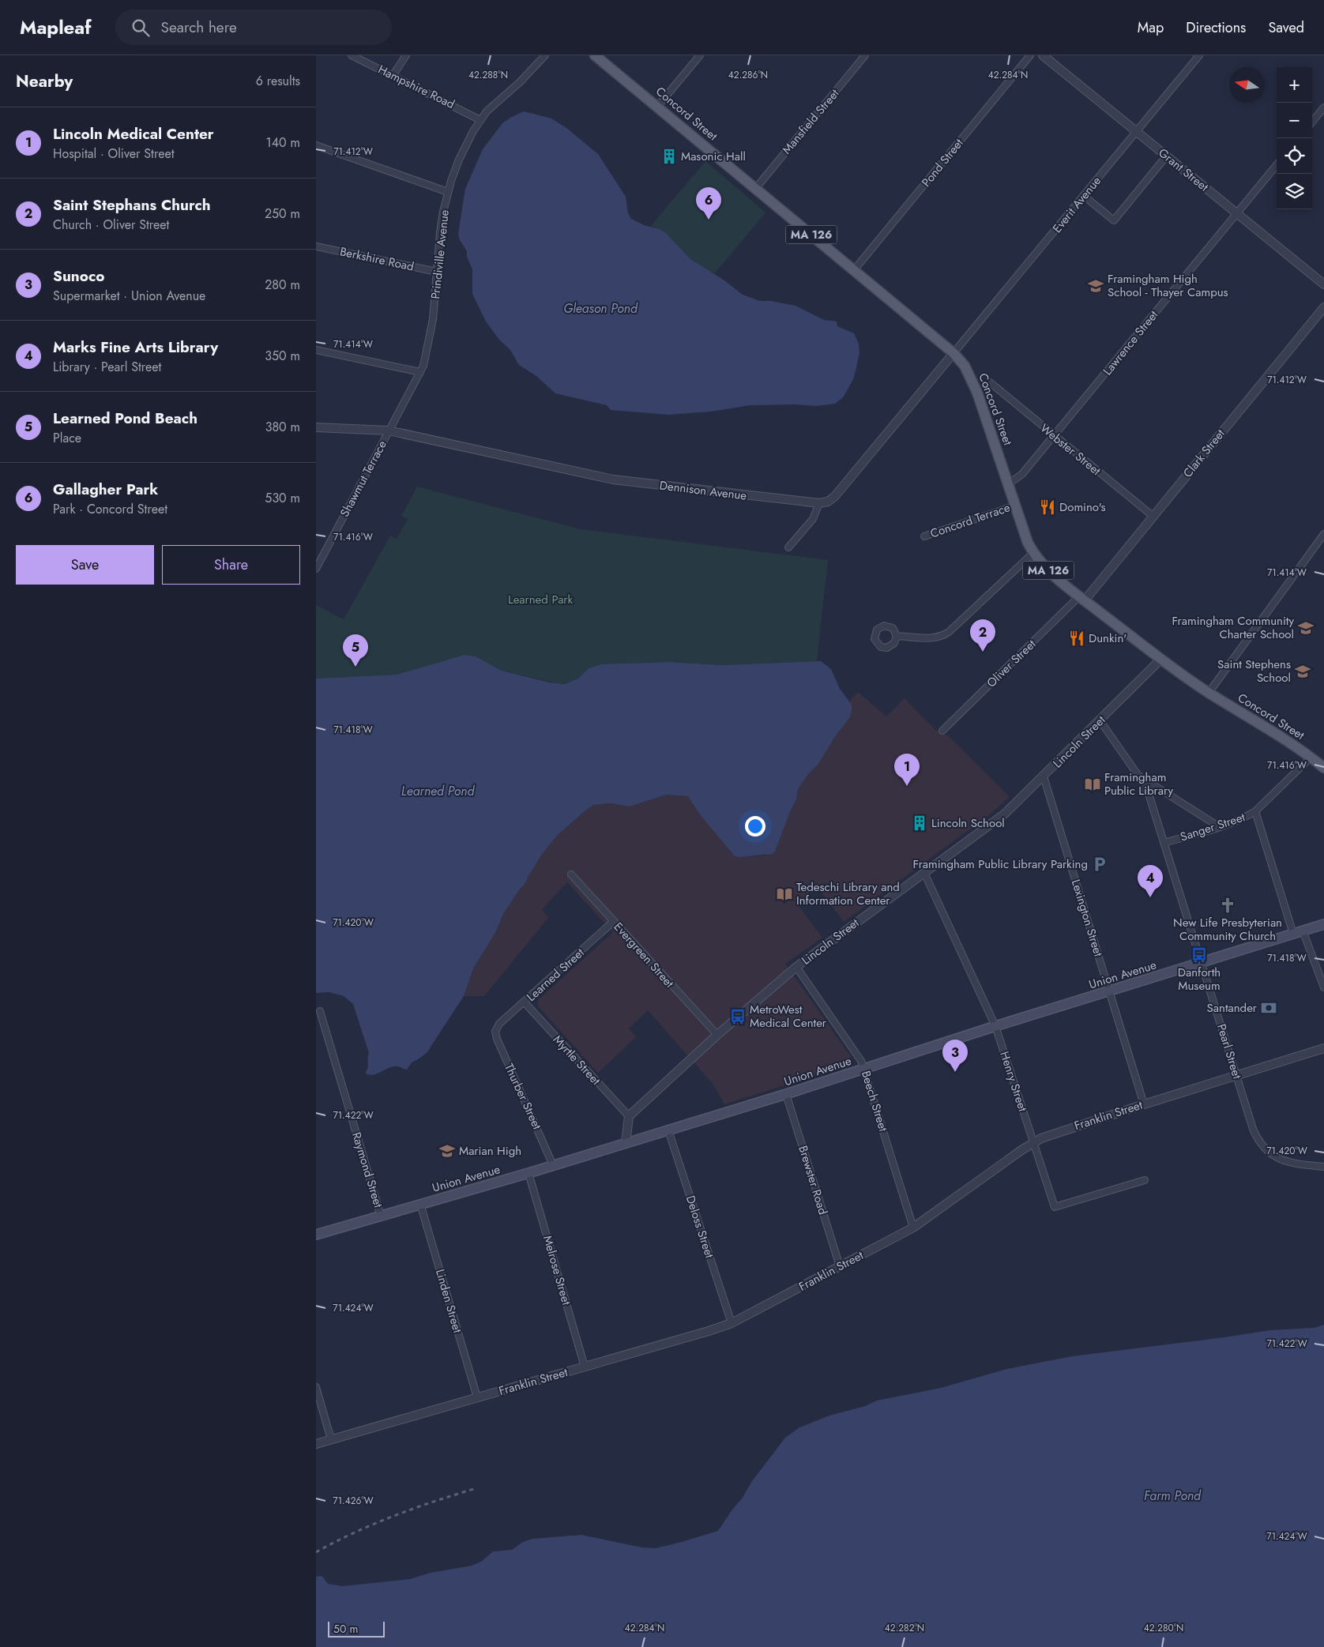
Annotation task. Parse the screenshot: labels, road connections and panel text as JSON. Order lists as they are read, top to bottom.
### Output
{
  "streets": {
    "main road": ["Concord Street", "MA 126", "Union Avenue"],
    "street": [
      "Hampshire Road",
      "Mansfield Street",
      "Pond Street",
      "Grant Street",
      "Everit Avenue",
      "Prindiville Avenue",
      "Berkshire Road",
      "Lawrence Street",
      "Webster Street",
      "Clark Street",
      "Shawmut Terrace",
      "Dennison Avenue",
      "Concord Terrace",
      "Oliver Street",
      "Lincoln Street",
      "Sanger Street",
      "Lexington Street",
      "Evergreen Street",
      "Learned Street",
      "Pearl Street",
      "Myrtle Street",
      "Henry Street",
      "Thurber Street",
      "Beech Street",
      "Franklin Street",
      "Raymond Street",
      "Brewster Road",
      "Deloss Street",
      "Melrose Street",
      "Linden Street"
    ]
  },
  "crossings": [
    ["Hampshire Road", "Prindiville Avenue"],
    ["Concord Street", "Mansfield Street"],
    ["Concord Street", "Pond Street"],
    ["Concord Street", "Everit Avenue"],
    ["Concord Street", "Lawrence Street"],
    ["Concord Street", "Clark Street"],
    ["Concord Street", "Concord Terrace"],
    ["Concord Street", "Oliver Street"],
    ["Concord Street", "Lincoln Street"],
    ["Concord Street", "Sanger Street"],
    ["Grant Street", "Everit Avenue"],
    ["Grant Street", "Lawrence Street"],
    ["Prindiville Avenue", "Berkshire Road"],
    ["Prindiville Avenue", "Shawmut Terrace"],
    ["Prindiville Avenue", "Dennison Avenue"],
    ["Lawrence Street", "Webster Street"],
    ["Webster Street", "Clark Street"],
    ["Clark Street", "Oliver Street"],
    ["Shawmut Terrace", "Dennison Avenue"],
    ["Lincoln Street", "Lexington Street"],
    ["Lincoln Street", "Evergreen Street"],
    ["Lincoln Street", "Pearl Street"],
    ["Lincoln Street", "Myrtle Street"],
    ["Lincoln Street", "Henry Street"],
    ["Lincoln Street", "Beech Street"],
    ["Sanger Street", "Pearl Street"],
    ["Lexington Street", "Union Avenue"],
    ["Lexington Street", "Franklin Street"],
    ["Evergreen Street", "Learned Street"],
    ["Learned Street", "Myrtle Street"],
    ["Learned Street", "Thurber Street"],
    ["Union Avenue", "Pearl Street"],
    ["Union Avenue", "Henry Street"],
    ["Union Avenue", "Thurber Street"],
    ["Union Avenue", "Beech Street"],
    ["Union Avenue", "Raymond Street"],
    ["Union Avenue", "Brewster Road"],
    ["Union Avenue", "Deloss Street"],
    ["Union Avenue", "Melrose Street"],
    ["Union Avenue", "Linden Street"],
    ["Pearl Street", "Franklin Street"],
    ["Henry Street", "Franklin Street"],
    ["Beech Street", "Franklin Street"],
    ["Franklin Street", "Brewster Road"],
    ["Franklin Street", "Deloss Street"],
    ["Franklin Street", "Melrose Street"],
    ["Franklin Street", "Linden Street"]
  ],
  "water": ["Gleason Pond", "Learned Pond", "Farm Pond"],
  "parks": ["Learned Park"],
  "places": {
    "building": ["Masonic Hall", "Lincoln School"],
    "school or university": [
      "Framingham High School - Thayer Campus",
      "Framingham Community Charter School",
      "Saint Stephens School",
      "Marian High"
    ],
    "restaurant": ["Domino's", "Dunkin'"],
    "library": ["Framingham Public Library", "Tedeschi Library and Information Center"],
    "parking": ["Framingham Public Library Parking"],
    "church": ["New Life Presbyterian Community Church"],
    "bus stop": ["Danforth Museum", "MetroWest Medical Center"],
    "bank": ["Santander"]
  },
  "scale_bar": "50 m",
  "north": "left",
  "page": {
    "header": "Mapleaf",
    "search": "Search here",
    "nav": ["Map", "Directions", "Saved"],
    "heading": ["Nearby", "6 results"],
    "map_buttons": ["+", "−"],
    "list": [
      {
        "mark": "1",
        "name": "Lincoln Medical Center",
        "note": "Hospital · Oliver Street",
        "value": "140 m"
      },
      {
        "mark": "2",
        "name": "Saint Stephans Church",
        "note": "Church · Oliver Street",
        "value": "250 m"
      },
      {
        "mark": "3",
        "name": "Sunoco",
        "note": "Supermarket · Union Avenue",
        "value": "280 m"
      },
      {
        "mark": "4",
        "name": "Marks Fine Arts Library",
        "note": "Library · Pearl Street",
        "value": "350 m"
      },
      {
        "mark": "5",
        "name": "Learned Pond Beach",
        "note": "Place",
        "value": "380 m"
      },
      {
        "mark": "6",
        "name": "Gallagher Park",
        "note": "Park · Concord Street",
        "value": "530 m"
      }
    ],
    "pins": [
      "6",
      "2",
      "5",
      "1",
      "4",
      "3"
    ],
    "buttons": ["Save", "Share"],
    "scale": "50 m"
  },
  "coordinates": [
    "42.288°N",
    "42.286°N",
    "42.284°N",
    "71.412°W",
    "71.414°W",
    "71.416°W",
    "71.418°W",
    "71.420°W",
    "71.422°W",
    "71.424°W",
    "71.426°W",
    "42.282°N",
    "42.280°N"
  ]
}
